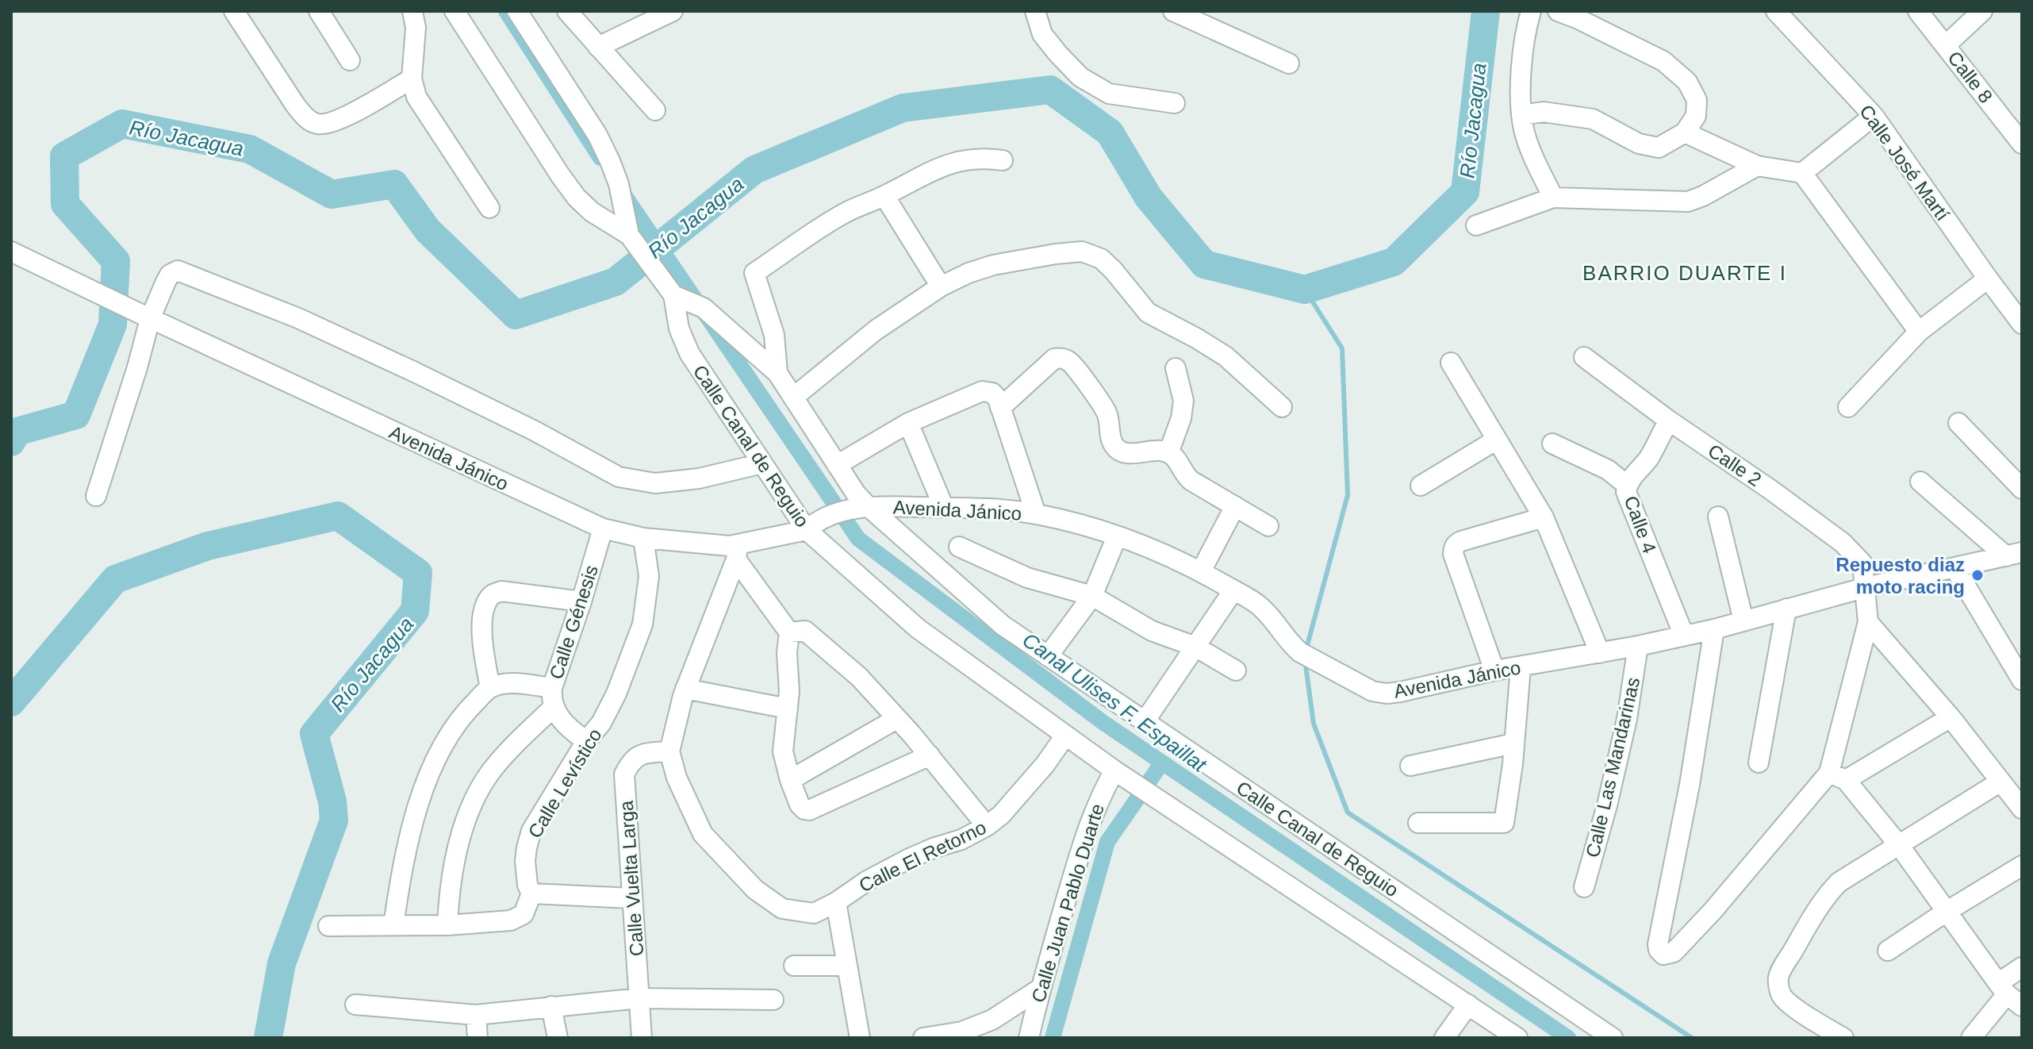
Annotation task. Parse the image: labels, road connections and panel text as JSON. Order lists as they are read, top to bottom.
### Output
{
  "streets": {
    "street": [
      "Calle 8",
      "Calle José Martí",
      "Calle Canal de Reguio",
      "Avenida Jánico",
      "Calle 2",
      "Calle 4",
      "Calle Génesis",
      "Calle Las Mandarinas",
      "Calle Levístico",
      "Calle El Retorno",
      "Calle Vuelta Larga",
      "Calle Juan Pablo Duarte"
    ]
  },
  "crossings": [
    ["Calle Canal de Reguio", "Avenida Jánico"],
    ["Calle Canal de Reguio", "Calle El Retorno"],
    ["Calle Canal de Reguio", "Calle Juan Pablo Duarte"],
    ["Avenida Jánico", "Calle 2"],
    ["Avenida Jánico", "Calle 4"],
    ["Avenida Jánico", "Calle Génesis"],
    ["Avenida Jánico", "Calle Las Mandarinas"],
    ["Avenida Jánico", "Calle Levístico"],
    ["Calle 2", "Calle 4"],
    ["Calle Génesis", "Calle Levístico"],
    ["Calle El Retorno", "Calle Vuelta Larga"]
  ],
  "districts": ["BARRIO DUARTE I"],
  "water": ["Río Jacagua", "Canal Ulises F. Espaillat"],
  "places": ["Repuesto diaz moto racing"]
}
